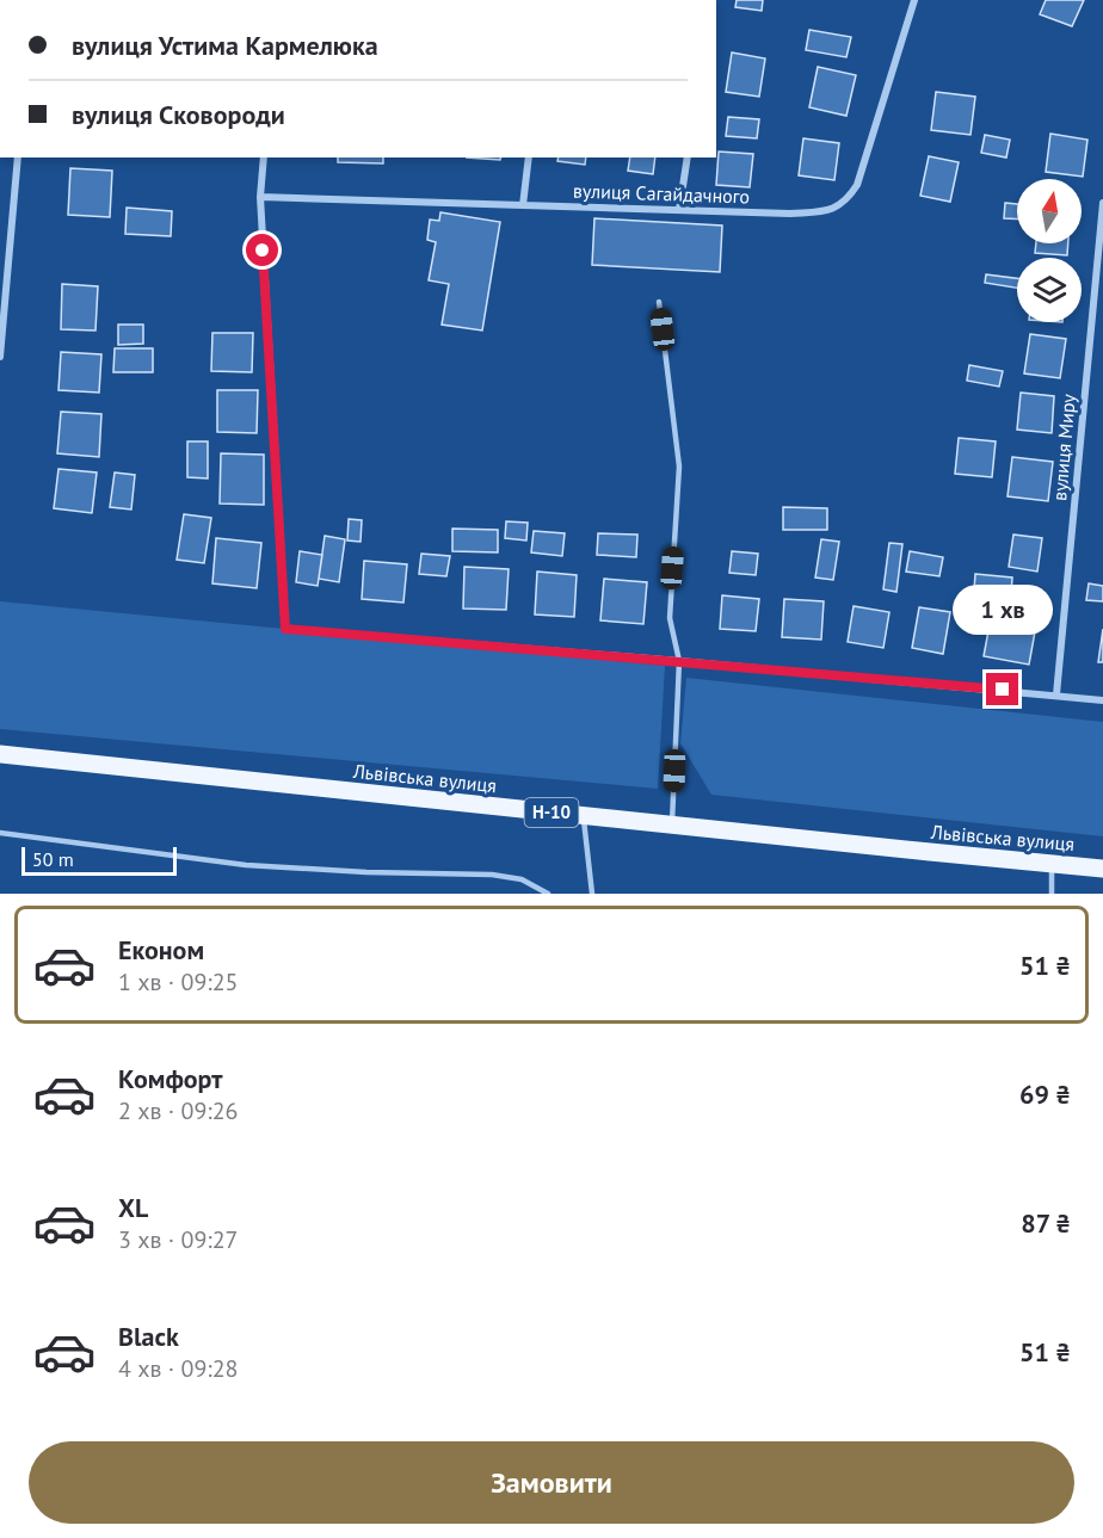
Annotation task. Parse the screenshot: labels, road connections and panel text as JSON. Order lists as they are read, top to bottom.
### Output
{
  "streets": {
    "main road": ["Львівська вулиця", "Н-10"],
    "street": ["вулиця Сагайдачного", "вулиця Миру"]
  },
  "scale_bar": "50 m",
  "north": "top",
  "page": {
    "banner": ["вулиця Устима Кармелюка", "вулиця Сковороди"],
    "bubble": "1 хв",
    "scale": "50 m",
    "list": [
      {
        "name": "Економ",
        "note": "1 хв · 09:25",
        "value": "51 ₴"
      },
      {
        "name": "Комфорт",
        "note": "2 хв · 09:26",
        "value": "69 ₴"
      },
      {
        "name": "XL",
        "note": "3 хв · 09:27",
        "value": "87 ₴"
      },
      {
        "name": "Black",
        "note": "4 хв · 09:28",
        "value": "51 ₴"
      }
    ],
    "buttons": "Замовити"
  }
}
